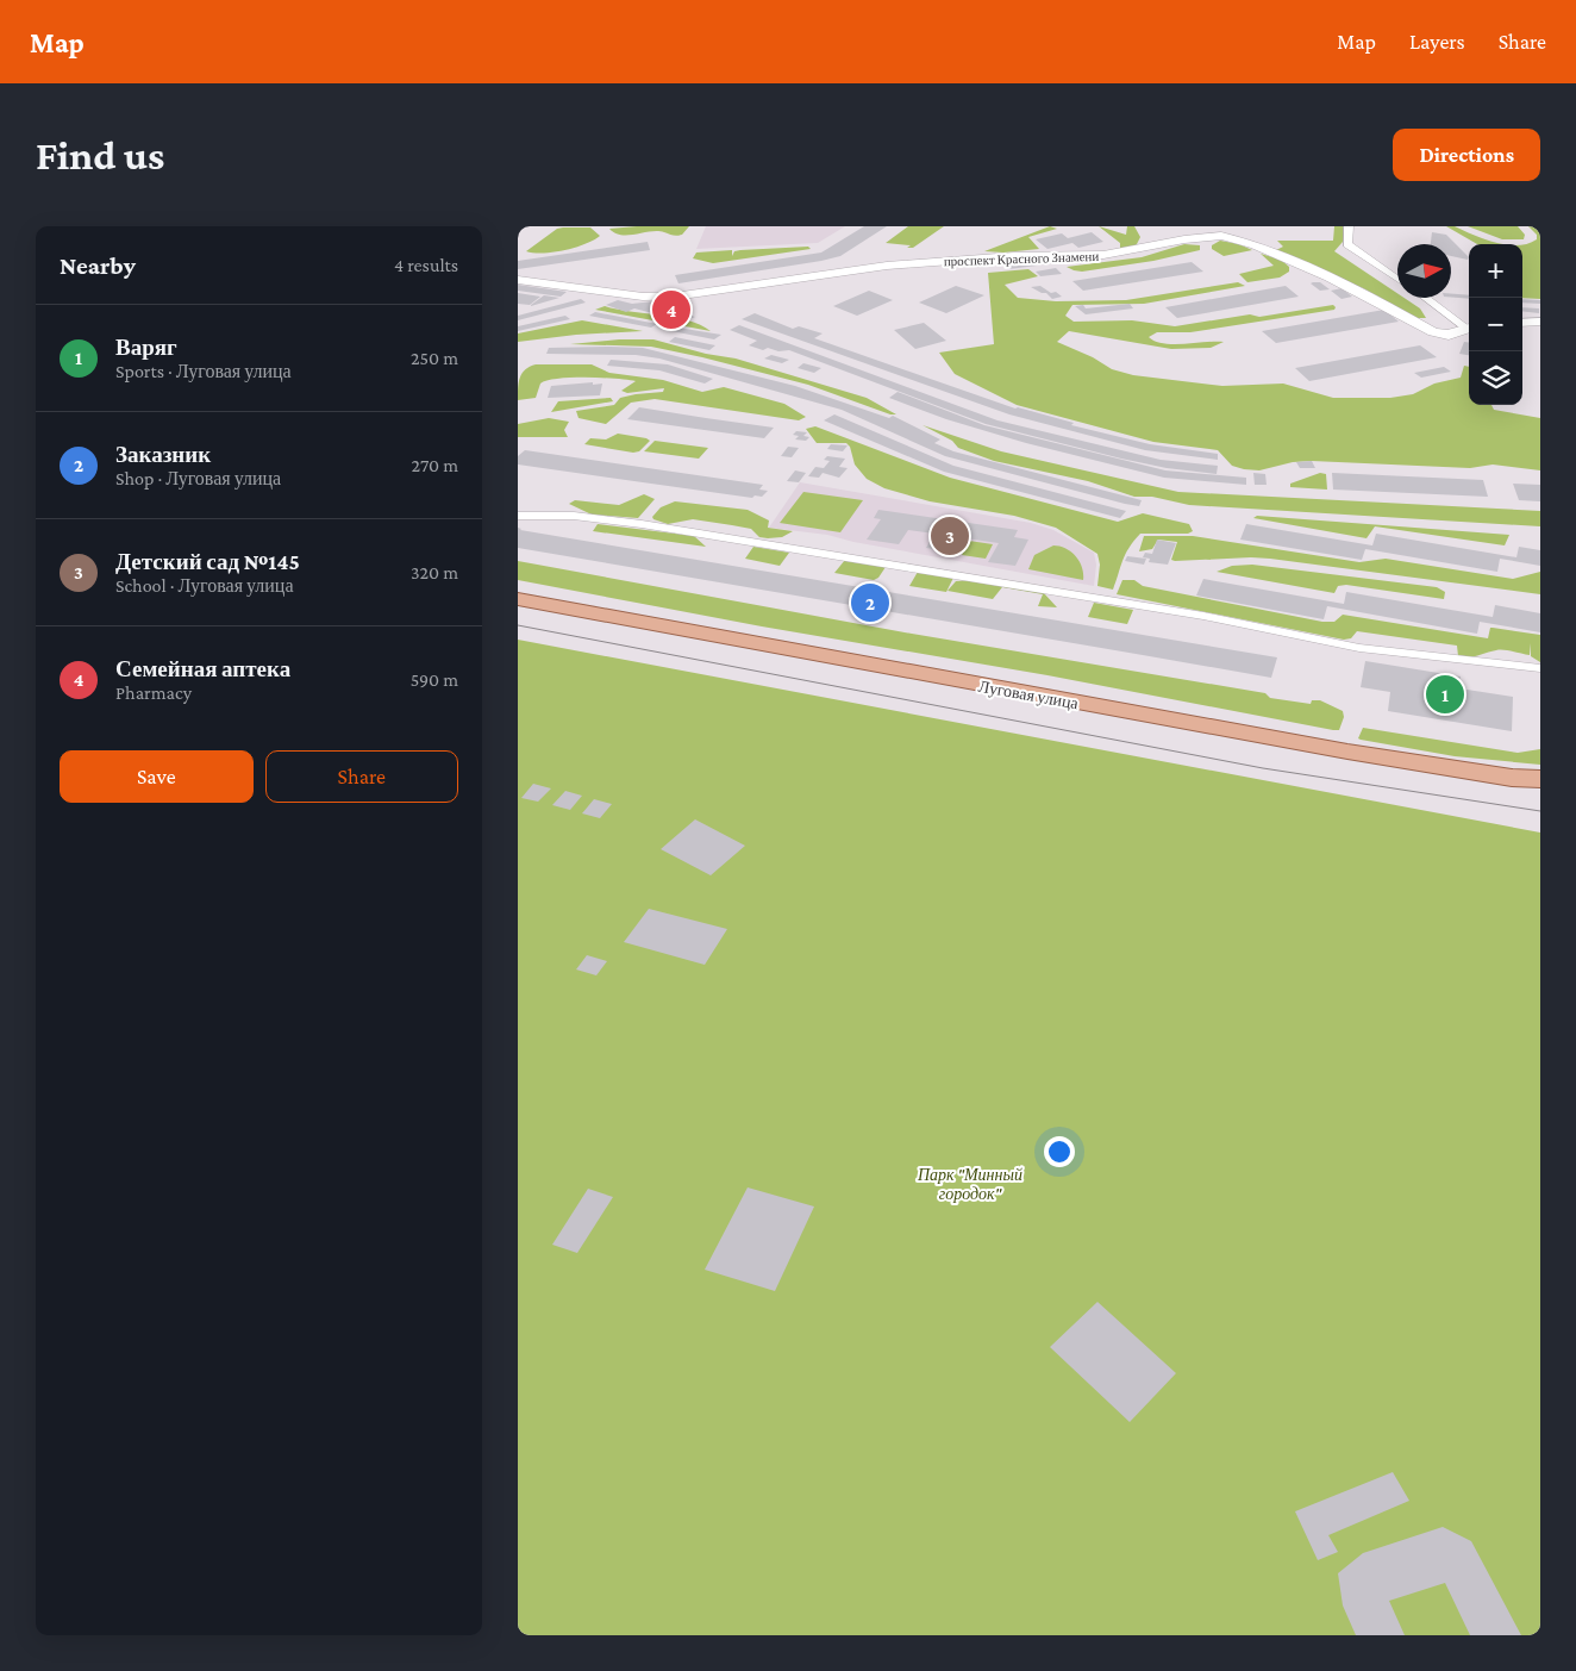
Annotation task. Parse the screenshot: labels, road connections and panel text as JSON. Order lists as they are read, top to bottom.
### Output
{
  "streets": {
    "main road": ["проспект Красного Знамени", "Луговая улица"]
  },
  "parks": ["Парк \"Минный городок\""],
  "north": "right",
  "page": {
    "header": "Map",
    "nav": ["Map", "Layers", "Share"],
    "buttons": [
      "Directions",
      ["Save", "Share"]
    ],
    "title": "Find us",
    "heading": ["Nearby", "4 results"],
    "map_buttons": ["+", "−"],
    "pins": [
      "4",
      "3",
      "2",
      "1"
    ],
    "list": [
      {
        "mark": "1",
        "name": "Варяг",
        "note": "Sports · Луговая улица",
        "value": "250 m"
      },
      {
        "mark": "2",
        "name": "Заказник",
        "note": "Shop · Луговая улица",
        "value": "270 m"
      },
      {
        "mark": "3",
        "name": "Детский сад №145",
        "note": "School · Луговая улица",
        "value": "320 m"
      },
      {
        "mark": "4",
        "name": "Семейная аптека",
        "note": "Pharmacy",
        "value": "590 m"
      }
    ]
  }
}
